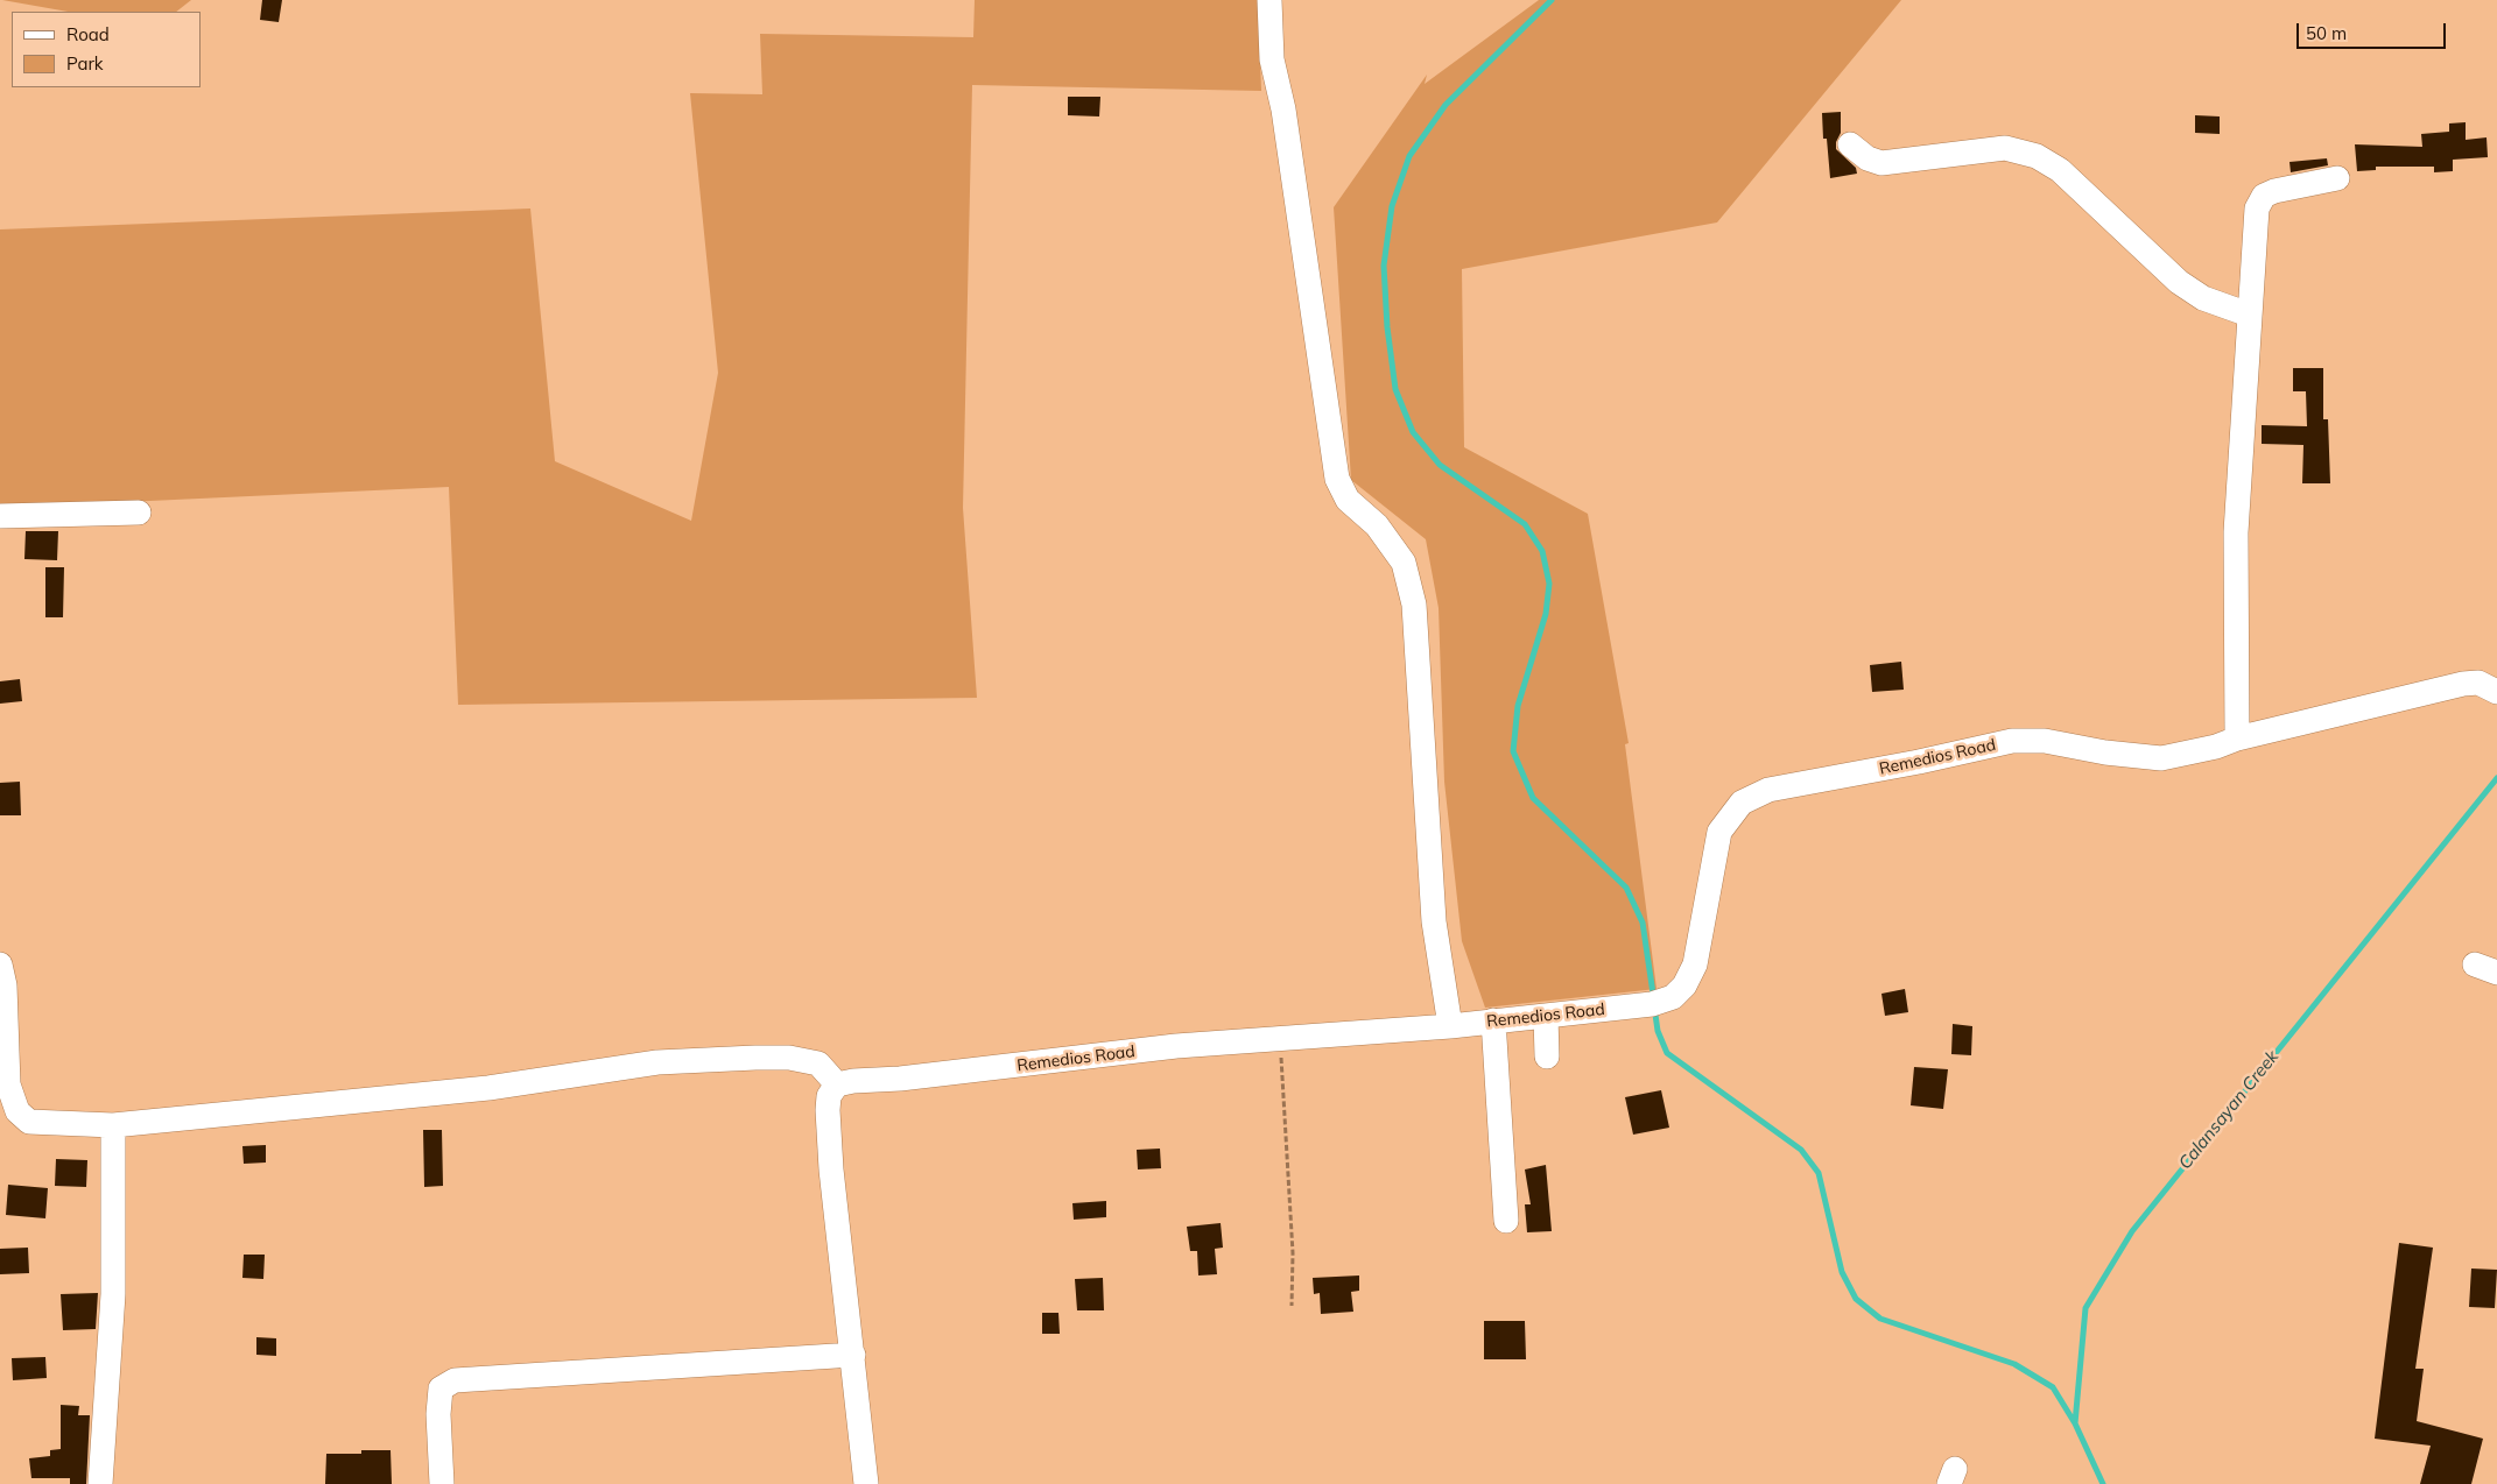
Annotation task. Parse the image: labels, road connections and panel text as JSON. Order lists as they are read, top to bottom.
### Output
{
  "streets": {
    "street": ["Remedios Road"]
  },
  "water": ["Calansayan Creek"],
  "legend": ["Road", "Park"],
  "scale_bar": "50 m"
}
